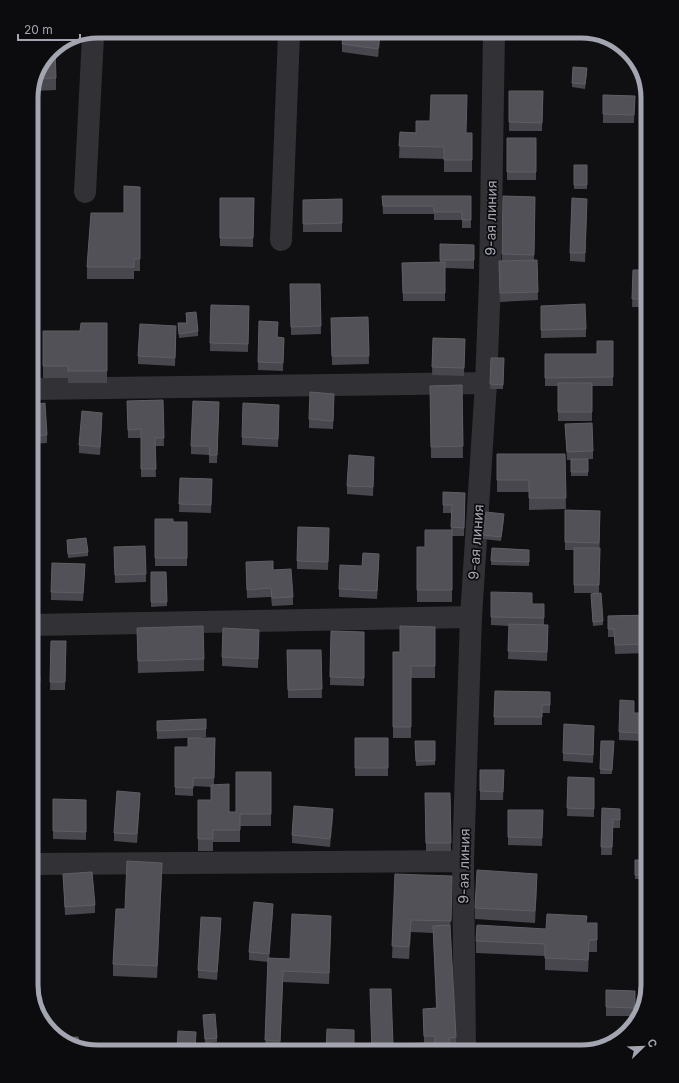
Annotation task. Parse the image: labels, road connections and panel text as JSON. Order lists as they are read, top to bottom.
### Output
{
  "streets": {
    "street": ["9-ая линия"]
  },
  "scale_bar": "20 m",
  "north": "top right"
}
